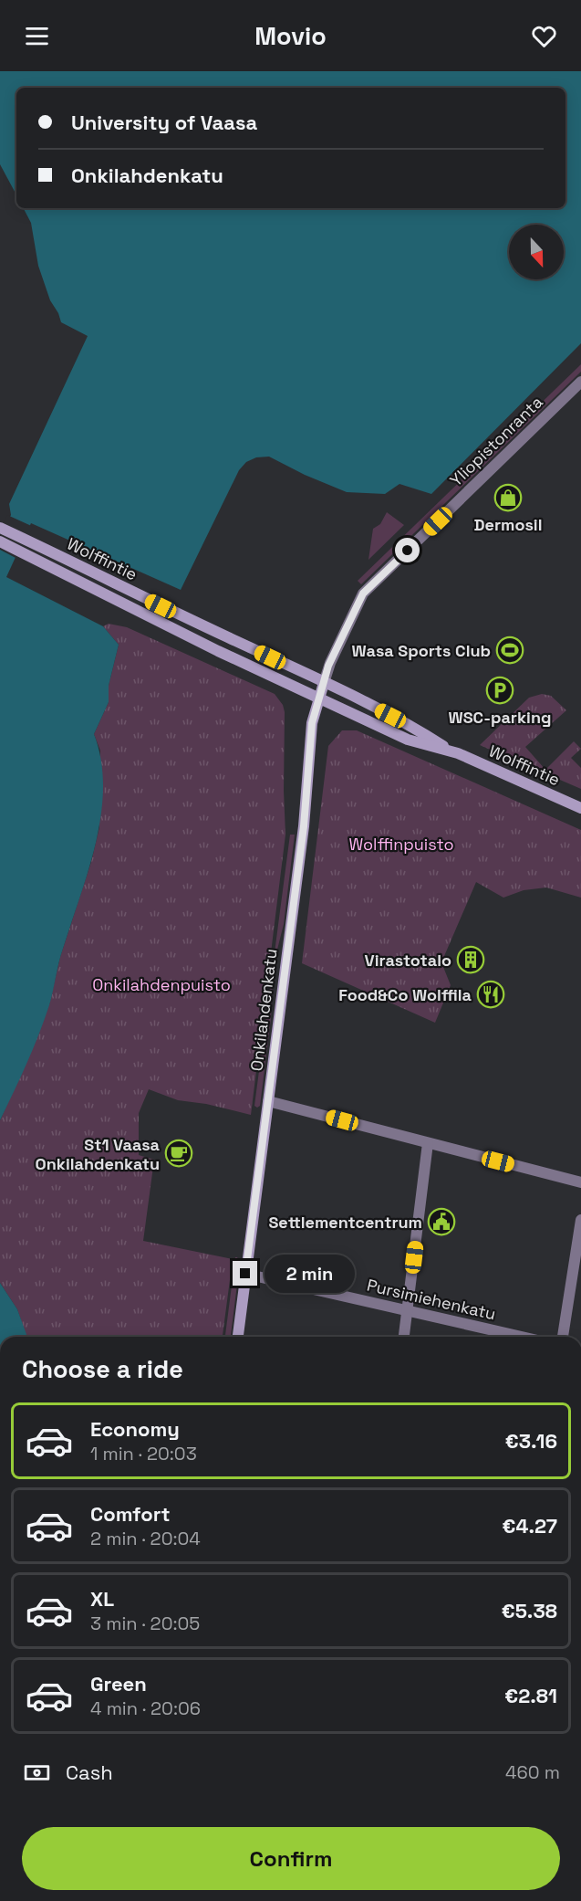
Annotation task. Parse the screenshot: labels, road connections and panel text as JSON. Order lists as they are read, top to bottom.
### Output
{
  "streets": {
    "main road": ["Wolffintie", "Onkilahdenkatu"],
    "street": ["Yliopistonranta", "Pursimiehenkatu"]
  },
  "crossings": [
    ["Yliopistonranta", "Wolffintie"],
    ["Yliopistonranta", "Onkilahdenkatu"],
    ["Wolffintie", "Onkilahdenkatu"],
    ["Onkilahdenkatu", "Pursimiehenkatu"]
  ],
  "parks": ["Wolffinpuisto", "Onkilahdenpuisto"],
  "places": {
    "shop": ["Dermosil"],
    "sports": ["Wasa Sports Club"],
    "parking": ["WSC-parking"],
    "building": ["Virastotalo"],
    "restaurant": ["Food&Co Wolffila"],
    "cafe": ["St1 Vaasa Onkilahdenkatu"],
    "public building": ["Settlementcentrum"]
  },
  "north": "bottom",
  "page": {
    "header": "Movio",
    "banner": ["University of Vaasa", "Onkilahdenkatu"],
    "bubble": "2 min",
    "heading": "Choose a ride",
    "list": [
      {
        "name": "Economy",
        "note": "1 min · 20:03",
        "value": "€3.16"
      },
      {
        "name": "Comfort",
        "note": "2 min · 20:04",
        "value": "€4.27"
      },
      {
        "name": "XL",
        "note": "3 min · 20:05",
        "value": "€5.38"
      },
      {
        "name": "Green",
        "note": "4 min · 20:06",
        "value": "€2.81"
      }
    ],
    "pay": ["Cash", "460 m"],
    "buttons": "Confirm"
  }
}
